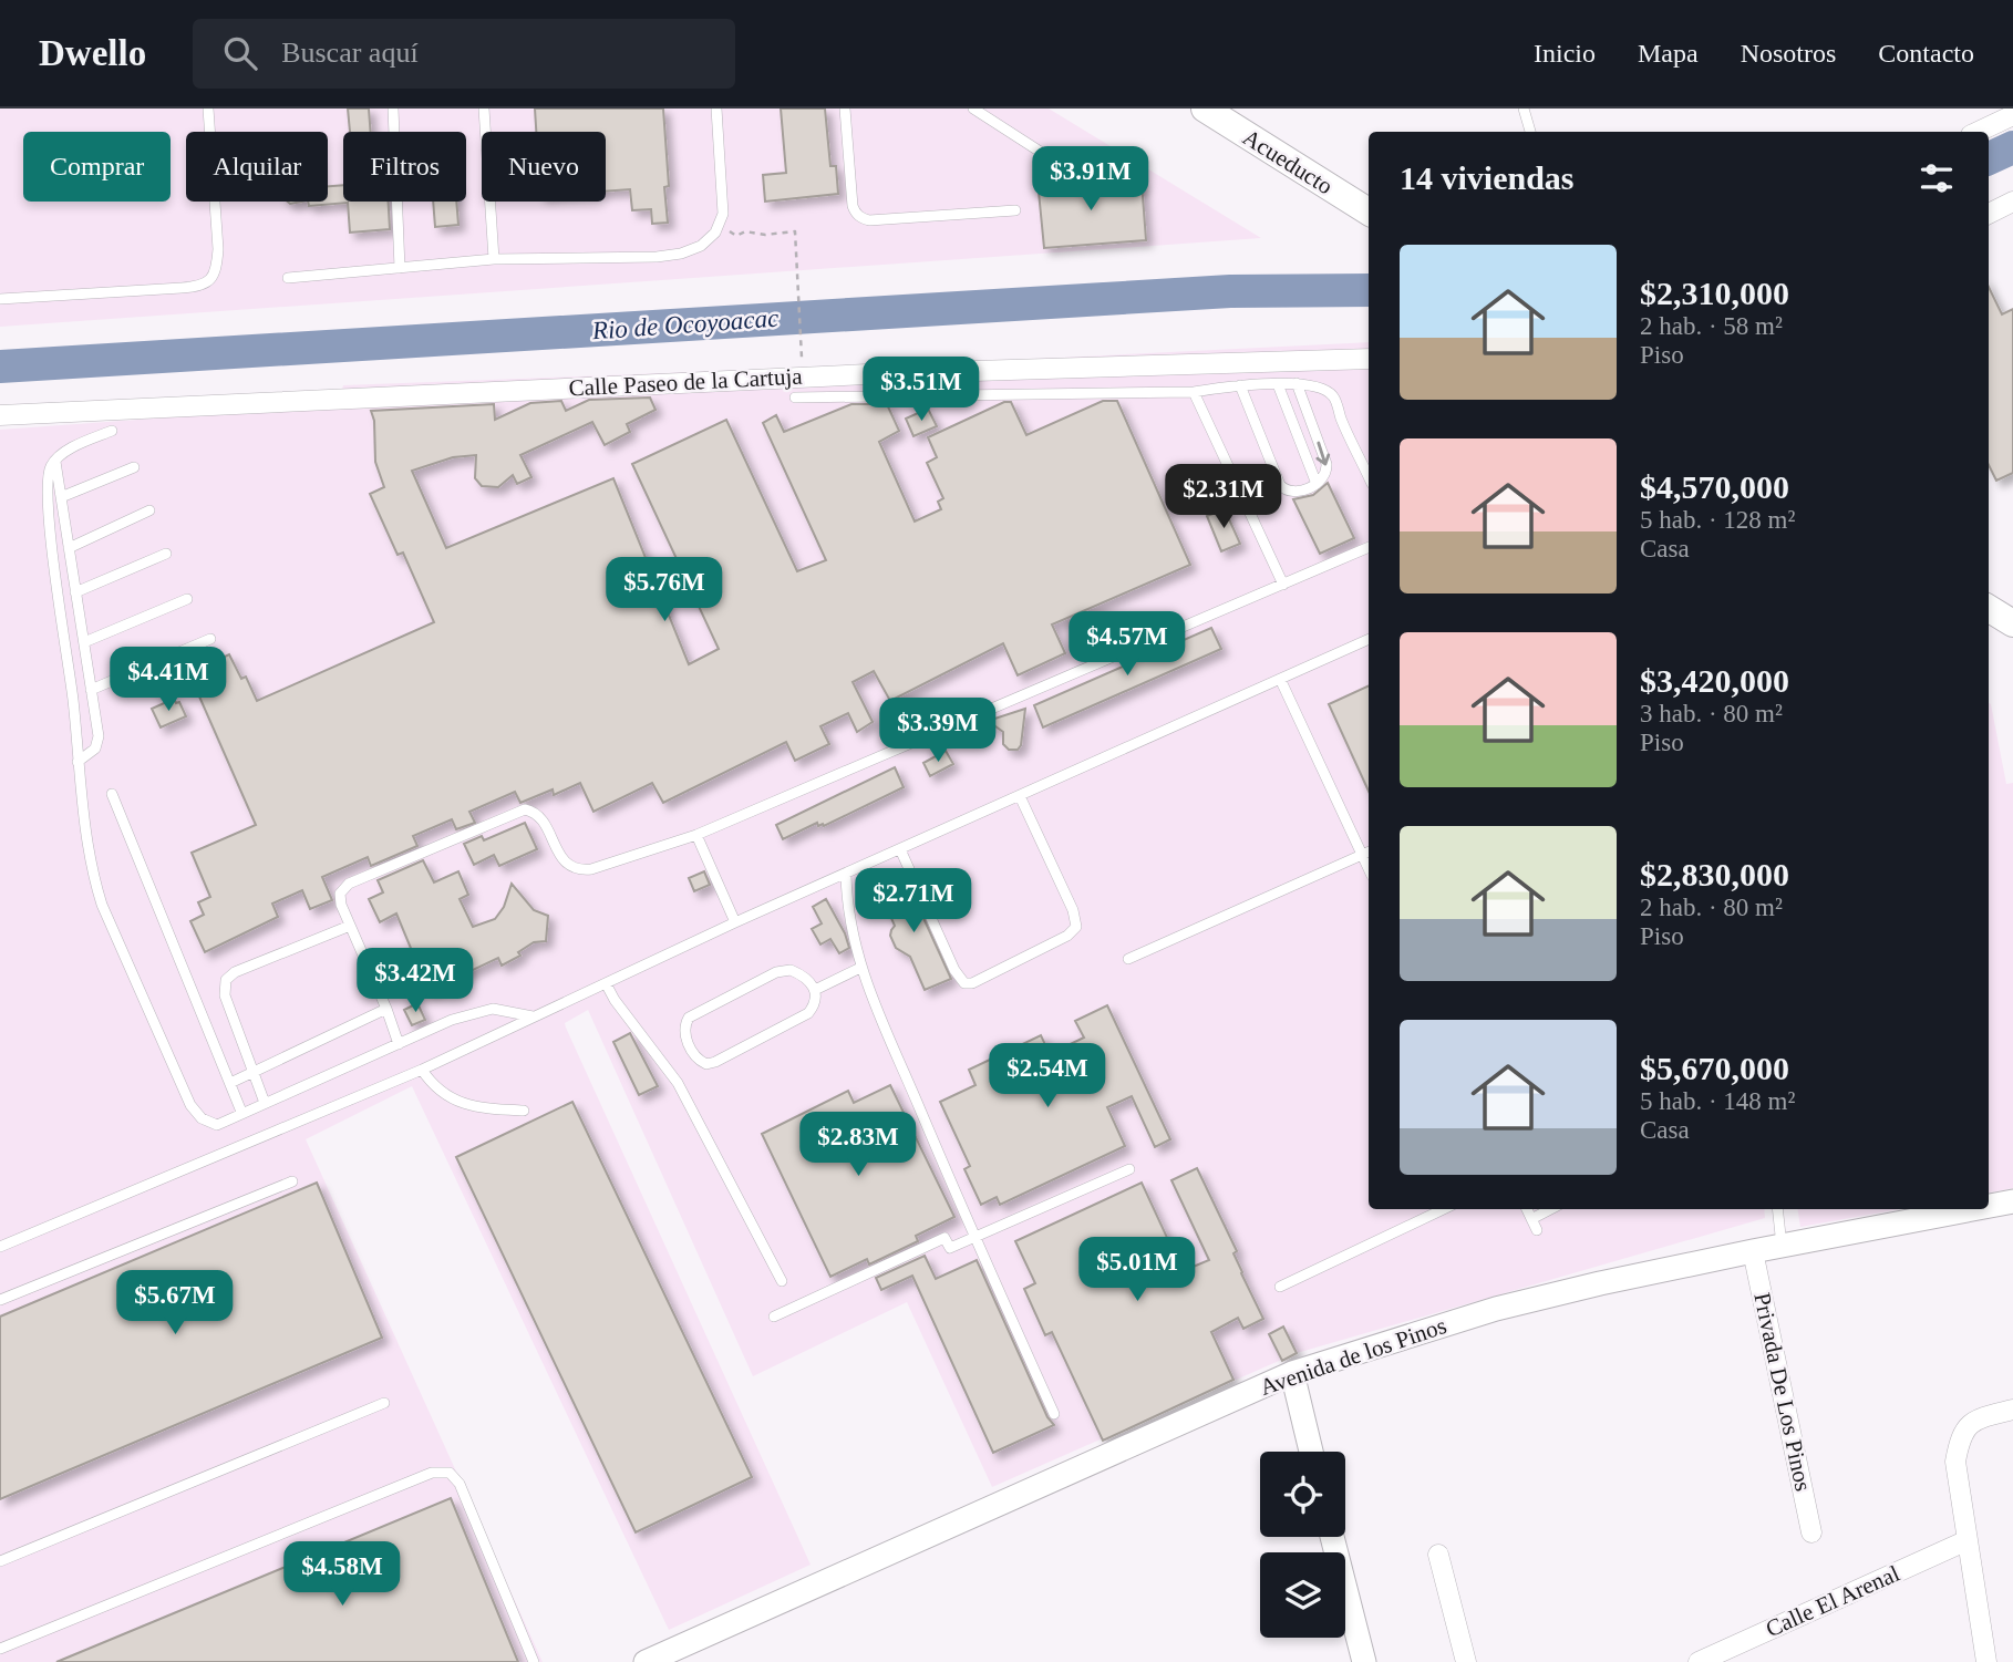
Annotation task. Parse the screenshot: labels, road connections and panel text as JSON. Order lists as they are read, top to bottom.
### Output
{
  "streets": {
    "main road": ["Acueducto"],
    "street": [
      "Calle Paseo de la Cartuja",
      "Avenida de los Pinos",
      "Privada De Los Pinos",
      "Calle El Arenal"
    ]
  },
  "crossings": [
    ["Avenida de los Pinos", "Privada De Los Pinos"]
  ],
  "water": ["Rio de Ocoyoacac"],
  "page": {
    "header": "Dwello",
    "search": "Buscar aquí",
    "nav": [
      "Inicio",
      "Mapa",
      "Nosotros",
      "Contacto"
    ],
    "chip": [
      "Comprar",
      "Alquilar",
      "Filtros",
      "Nuevo"
    ],
    "heading": "14 viviendas",
    "price": [
      "$3.91M",
      "$3.51M",
      "$2.31M",
      "$5.76M",
      "$4.57M",
      "$4.41M",
      "$3.39M",
      "$2.71M",
      "$3.42M",
      "$2.54M",
      "$2.83M",
      "$5.01M",
      "$5.67M",
      "$4.58M"
    ],
    "list": [
      {
        "name": "$2,310,000",
        "note": "2 hab. · 58 m² · Piso"
      },
      {
        "name": "$4,570,000",
        "note": "5 hab. · 128 m² · Casa"
      },
      {
        "name": "$3,420,000",
        "note": "3 hab. · 80 m² · Piso"
      },
      {
        "name": "$2,830,000",
        "note": "2 hab. · 80 m² · Piso"
      },
      {
        "name": "$5,670,000",
        "note": "5 hab. · 148 m² · Casa"
      }
    ]
  }
}
